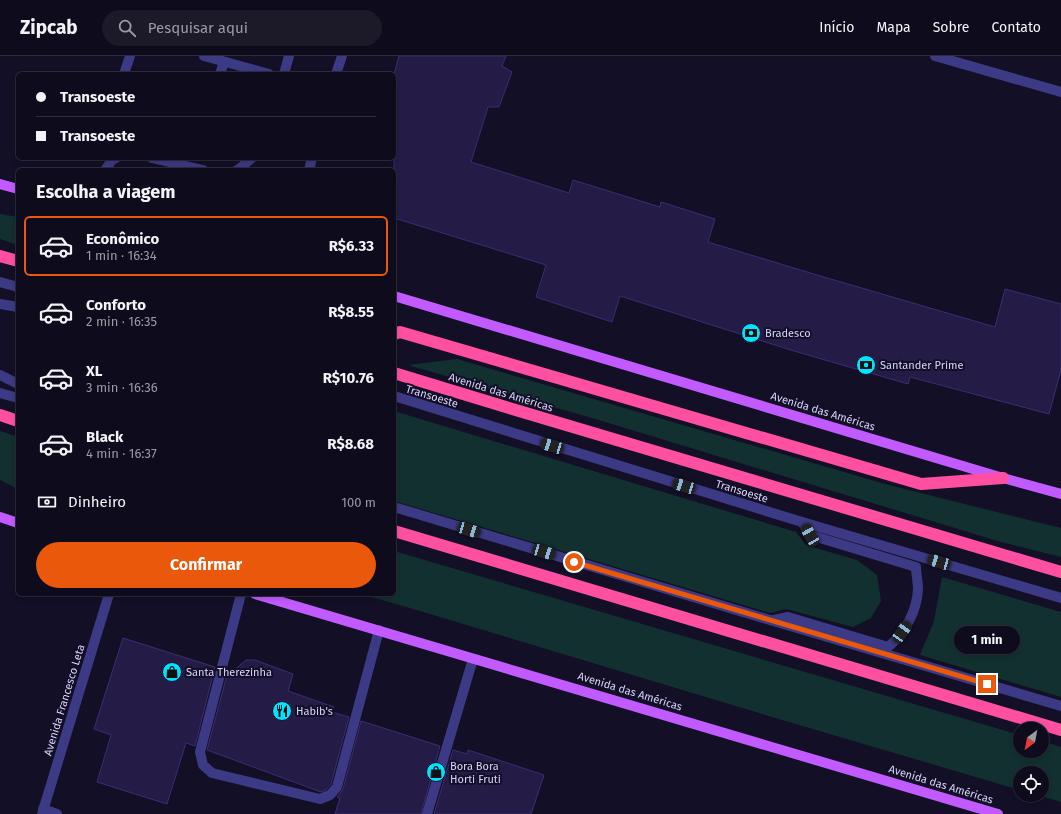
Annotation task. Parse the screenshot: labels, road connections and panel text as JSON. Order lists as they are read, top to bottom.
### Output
{
  "streets": {
    "highway": ["Avenida das Américas"],
    "street": ["Transoeste", "Avenida Francesco Leta"]
  },
  "places": {
    "bank": ["Bradesco", "Santander Prime"],
    "shop": ["Santa Therezinha", "Bora Bora Horti Fruti"],
    "restaurant": ["Habib's"]
  },
  "north": "bottom left",
  "page": {
    "header": "Zipcab",
    "search": "Pesquisar aqui",
    "nav": [
      "Início",
      "Mapa",
      "Sobre",
      "Contato"
    ],
    "banner": ["Transoeste", "Transoeste"],
    "heading": "Escolha a viagem",
    "list": [
      {
        "name": "Econômico",
        "note": "1 min · 16:34",
        "value": "R$6.33"
      },
      {
        "name": "Conforto",
        "note": "2 min · 16:35",
        "value": "R$8.55"
      },
      {
        "name": "XL",
        "note": "3 min · 16:36",
        "value": "R$10.76"
      },
      {
        "name": "Black",
        "note": "4 min · 16:37",
        "value": "R$8.68"
      }
    ],
    "pay": ["Dinheiro", "100 m"],
    "buttons": "Confirmar",
    "bubble": "1 min"
  }
}
